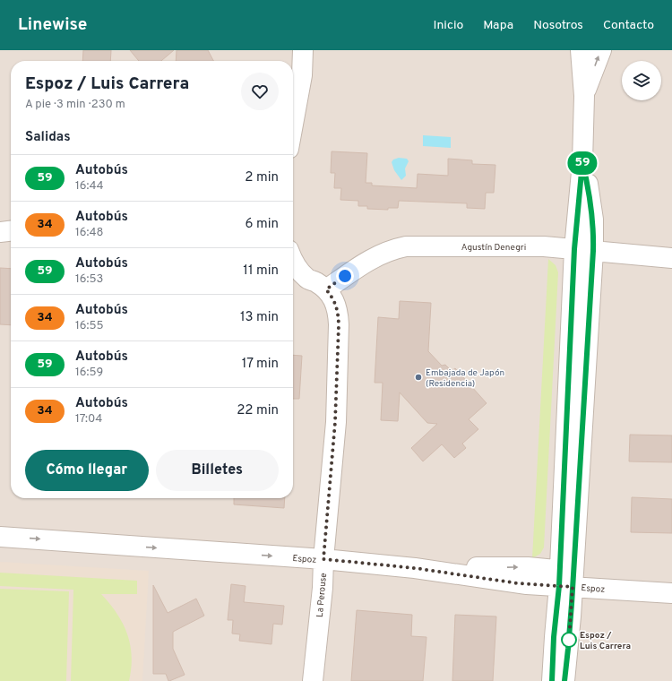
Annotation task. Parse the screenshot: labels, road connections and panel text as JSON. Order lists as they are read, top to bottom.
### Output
{
  "streets": {
    "street": ["Agustín Denegri", "Espoz", "La Perouse"]
  },
  "crossings": [
    ["Agustín Denegri", "La Perouse"],
    ["Espoz", "La Perouse"]
  ],
  "one_way": ["Espoz"],
  "places": ["Embajada de Japón (Residencia)", "Espoz / Luis Carrera"],
  "lines": ["bus line 59"],
  "page": {
    "header": "Linewise",
    "nav": [
      "Inicio",
      "Mapa",
      "Nosotros",
      "Contacto"
    ],
    "on_map": "59",
    "heading": [
      ["Espoz / Luis Carrera", "A pie · 3 min · 230 m"],
      "Salidas"
    ],
    "list": [
      {
        "mark": "59",
        "name": "Autobús",
        "note": "16:44",
        "value": "2 min"
      },
      {
        "mark": "34",
        "name": "Autobús",
        "note": "16:48",
        "value": "6 min"
      },
      {
        "mark": "59",
        "name": "Autobús",
        "note": "16:53",
        "value": "11 min"
      },
      {
        "mark": "34",
        "name": "Autobús",
        "note": "16:55",
        "value": "13 min"
      },
      {
        "mark": "59",
        "name": "Autobús",
        "note": "16:59",
        "value": "17 min"
      },
      {
        "mark": "34",
        "name": "Autobús",
        "note": "17:04",
        "value": "22 min"
      }
    ],
    "buttons": ["Cómo llegar", "Billetes"]
  }
}
